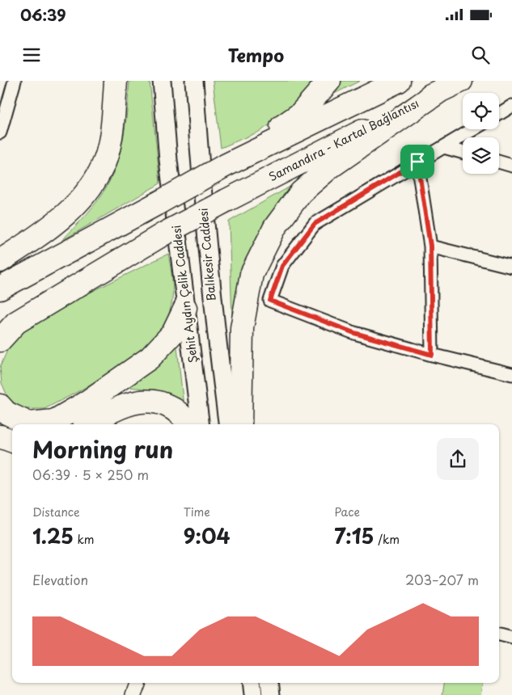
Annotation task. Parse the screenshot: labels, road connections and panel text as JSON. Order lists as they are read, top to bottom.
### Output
{
  "streets": {
    "highway": ["Samandıra - Kartal Bağlantısı"],
    "main road": ["Balıkesir Caddesi", "Şehit Aydın Çelik Caddesi"]
  },
  "page": {
    "status": "06:39",
    "header": "Tempo",
    "heading": ["Morning run", "06:39 · 5 × 250 m"],
    "stats": [
      ["Distance", "1.25 km"],
      ["Time", "9:04"],
      ["Pace", "7:15 /km"]
    ],
    "chart": ["Elevation", "203–207 m"]
  }
}
